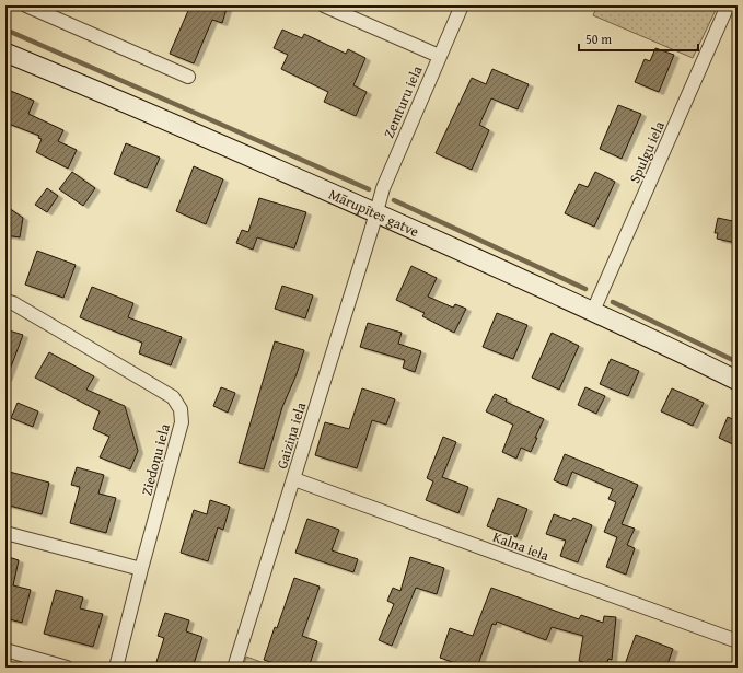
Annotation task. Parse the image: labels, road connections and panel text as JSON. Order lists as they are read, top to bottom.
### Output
{
  "streets": {
    "street": [
      "Zemturu iela",
      "Spulgu iela",
      "Mārupītes gatve",
      "Gaiziņa iela",
      "Ziedoņu iela",
      "Kalna iela"
    ]
  },
  "crossings": [
    ["Zemturu iela", "Mārupītes gatve"],
    ["Zemturu iela", "Gaiziņa iela"],
    ["Spulgu iela", "Mārupītes gatve"],
    ["Mārupītes gatve", "Gaiziņa iela"],
    ["Gaiziņa iela", "Kalna iela"]
  ],
  "scale_bar": "50 m"
}
